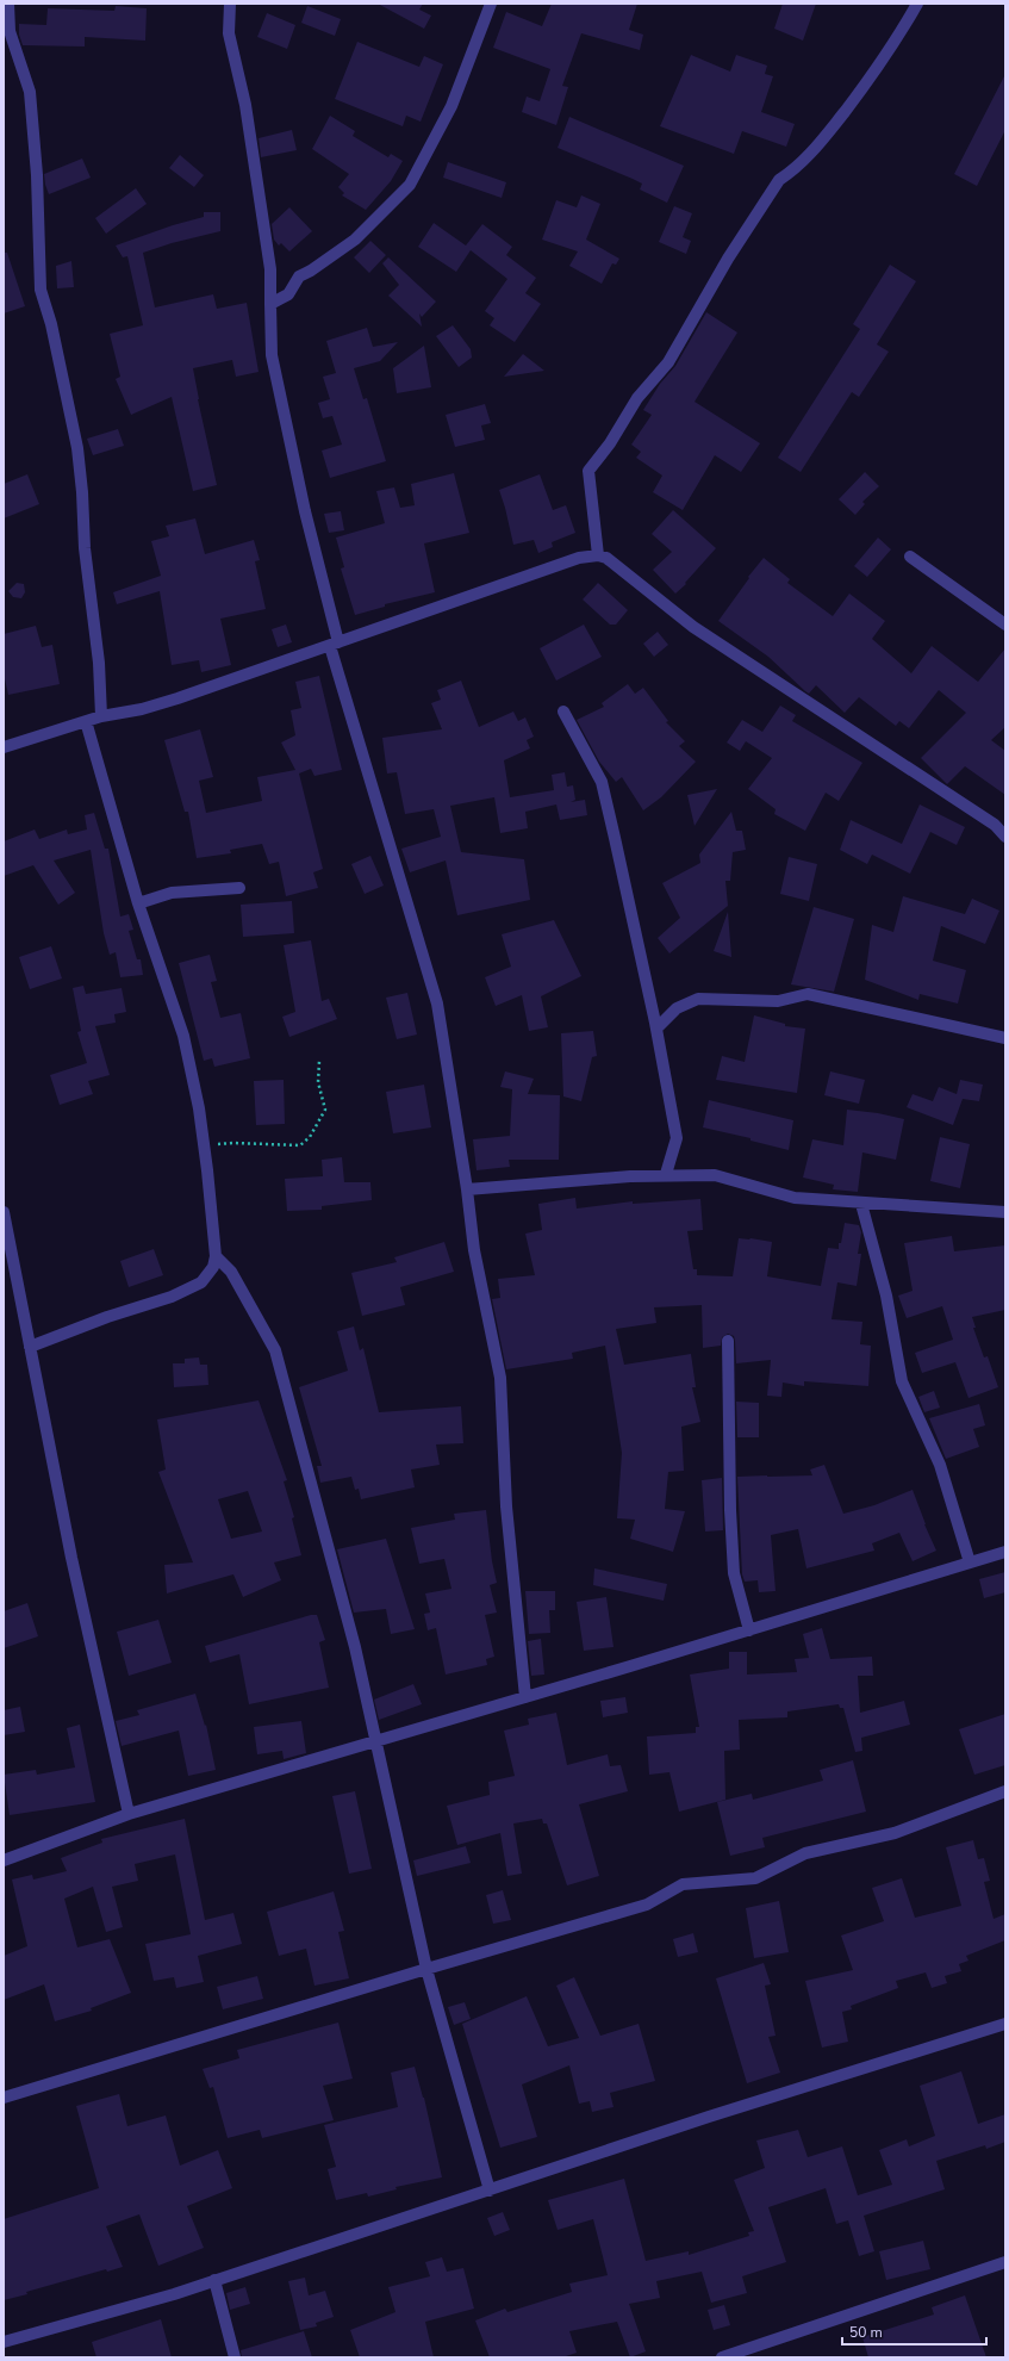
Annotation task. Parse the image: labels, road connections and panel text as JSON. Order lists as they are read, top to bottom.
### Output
{
  "scale_bar": "50 m"
}
